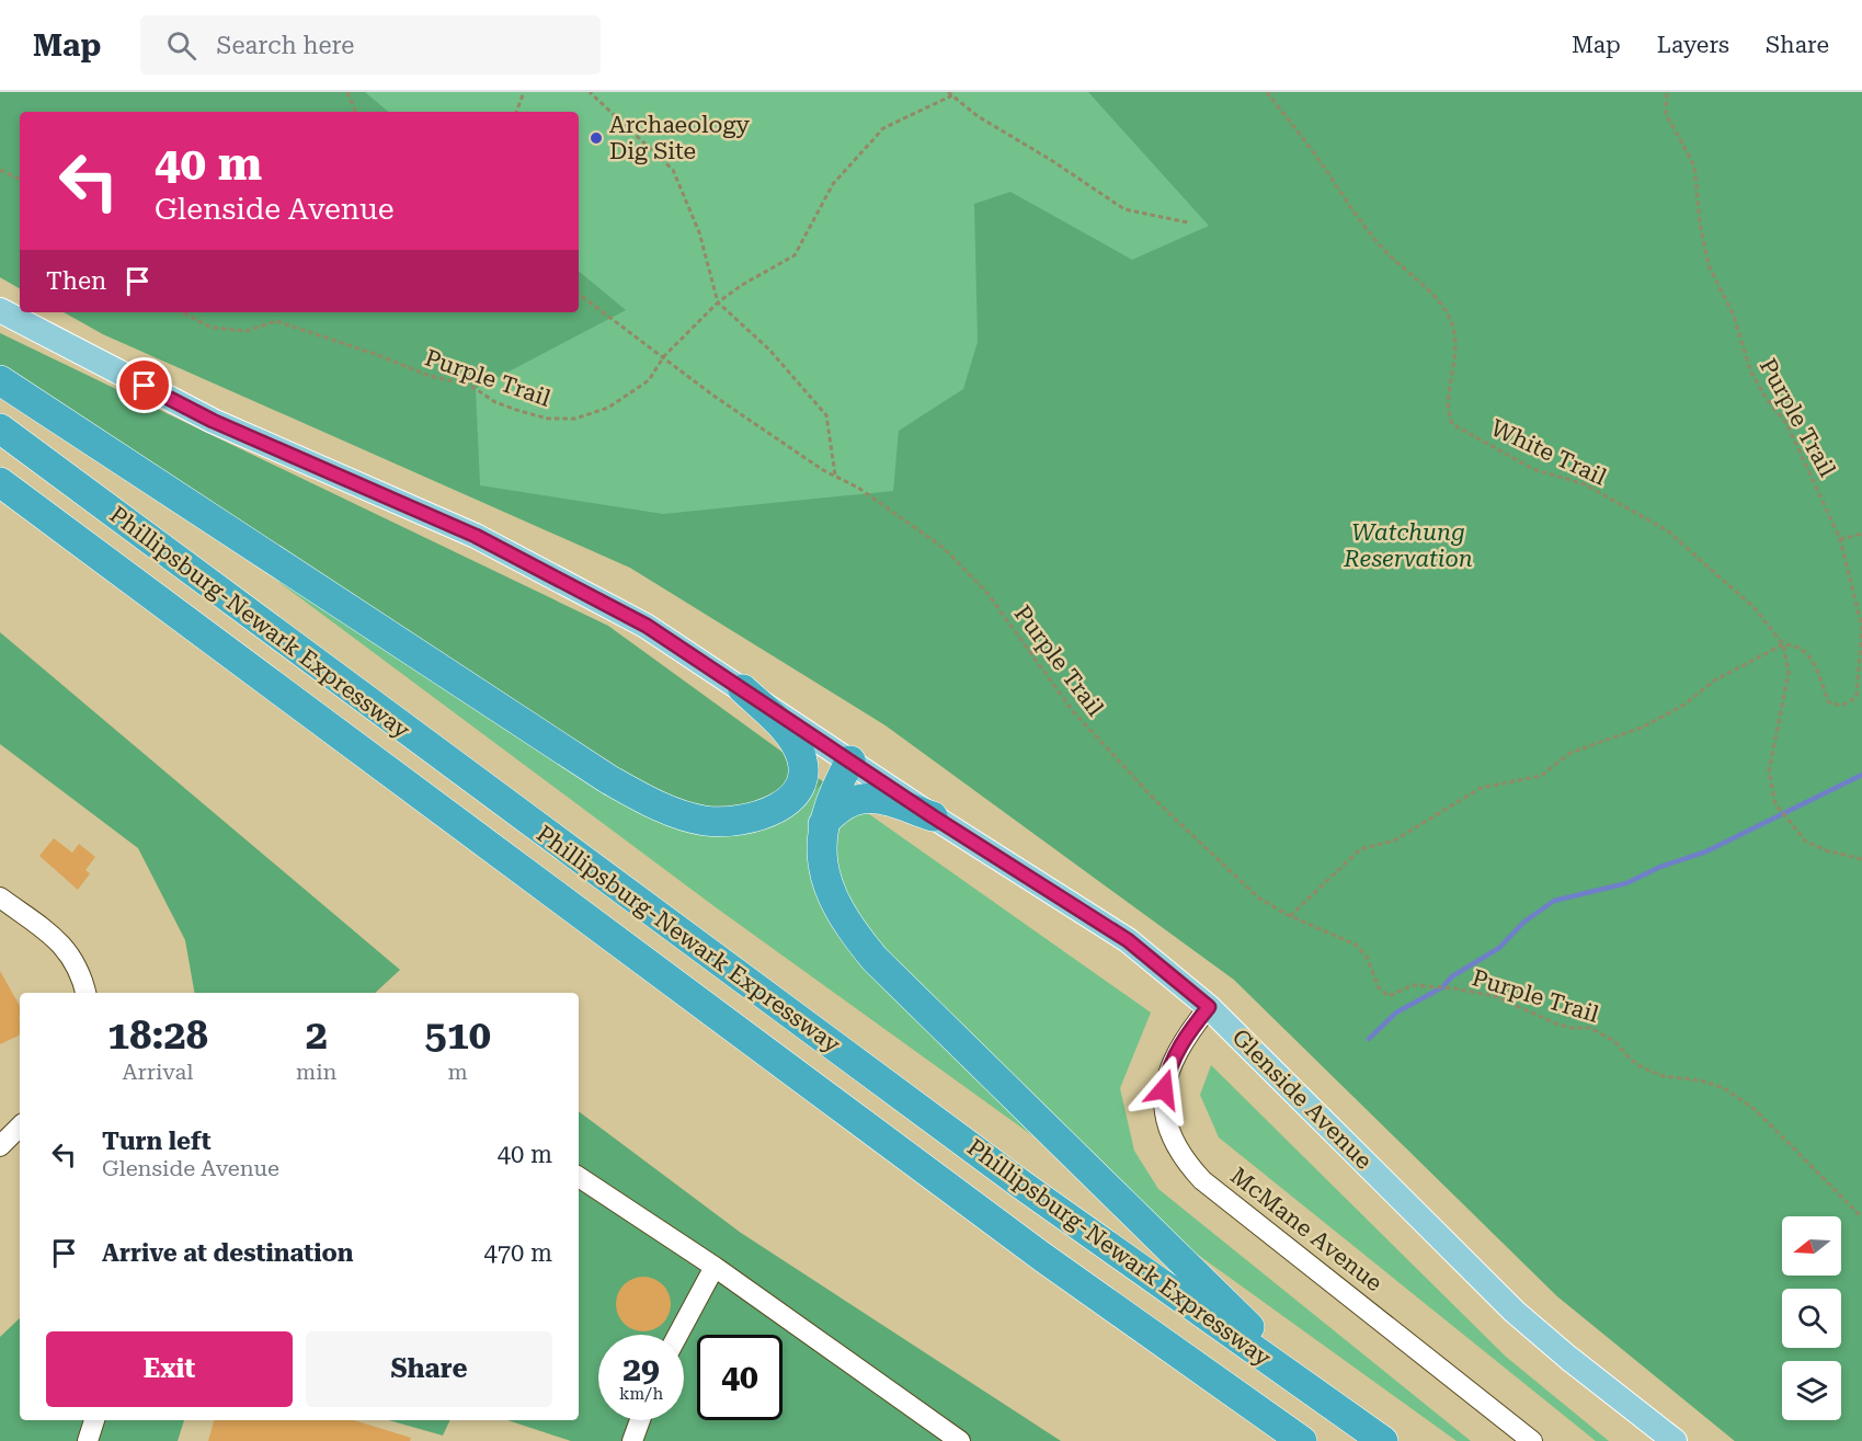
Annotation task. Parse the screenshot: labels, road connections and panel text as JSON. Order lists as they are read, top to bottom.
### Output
{
  "streets": {
    "highway": ["Phillipsburg-Newark Expressway"],
    "main road": ["Glenside Avenue"],
    "street": ["McMane Avenue"],
    "path": ["Purple Trail", "White Trail"]
  },
  "crossings": [
    ["Purple Trail", "White Trail"],
    ["Glenside Avenue", "McMane Avenue"]
  ],
  "parks": ["Watchung Reservation"],
  "places": ["Archaeology Dig Site"],
  "north": "left",
  "page": {
    "header": "Map",
    "search": "Search here",
    "nav": ["Map", "Layers", "Share"],
    "turn": ["40 m", "Glenside Avenue"],
    "then": "Then",
    "eta": [
      "18:28",
      "Arrival",
      "2",
      "min",
      "510",
      "m"
    ],
    "list": [
      {
        "name": "Turn left",
        "note": "Glenside Avenue",
        "value": "40 m"
      },
      {
        "name": "Arrive at destination",
        "value": "470 m"
      }
    ],
    "buttons": ["Exit", "Share"],
    "speed": "29 km/h",
    "limit": "40"
  }
}
